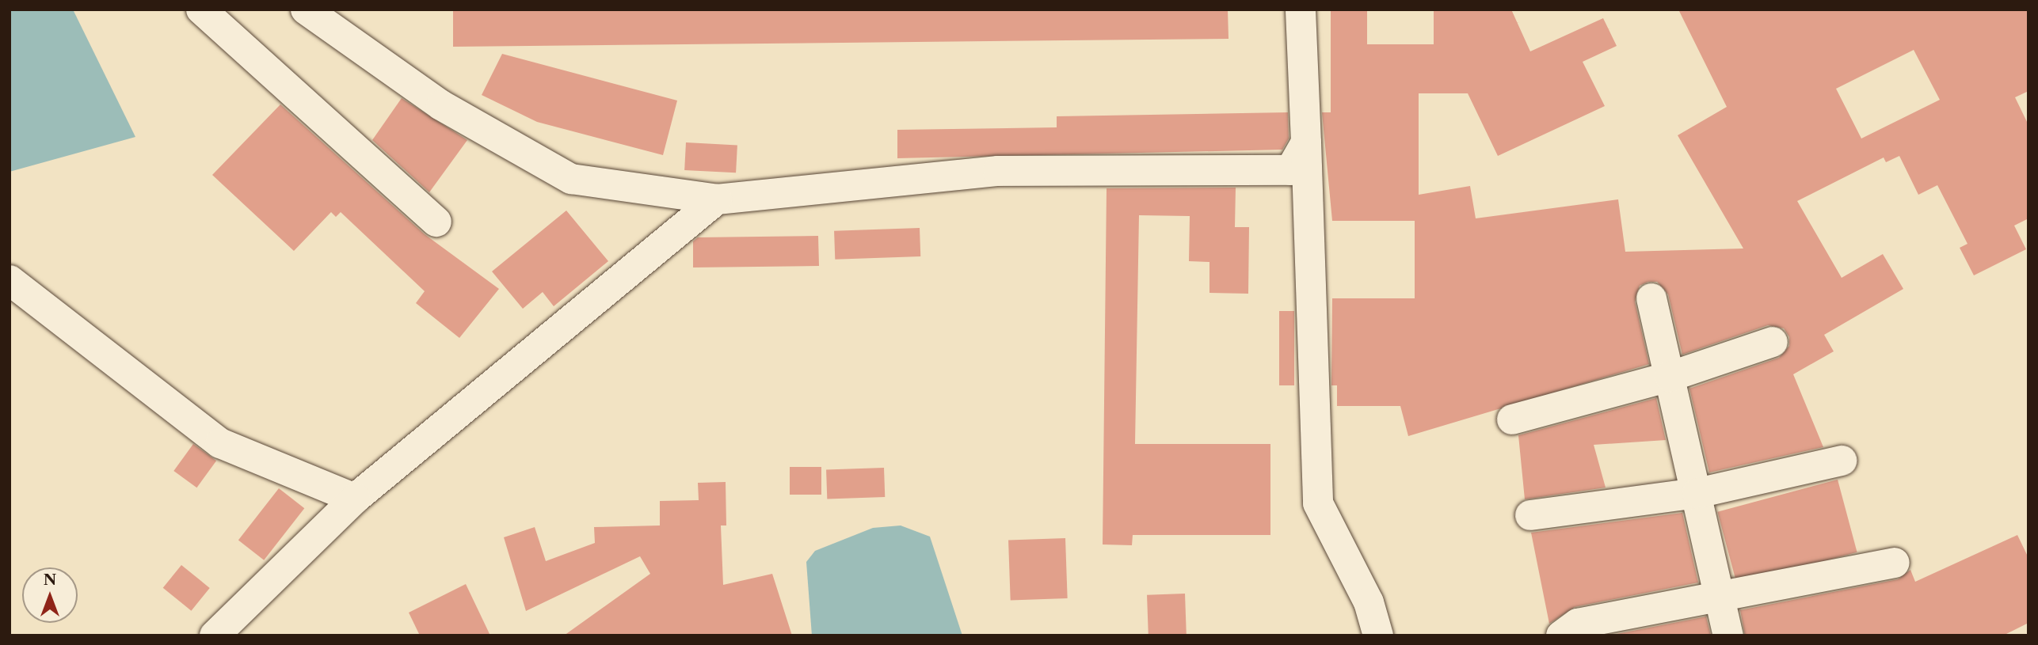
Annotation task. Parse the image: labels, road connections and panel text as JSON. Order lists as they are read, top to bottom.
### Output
{
  "north": "top"
}
